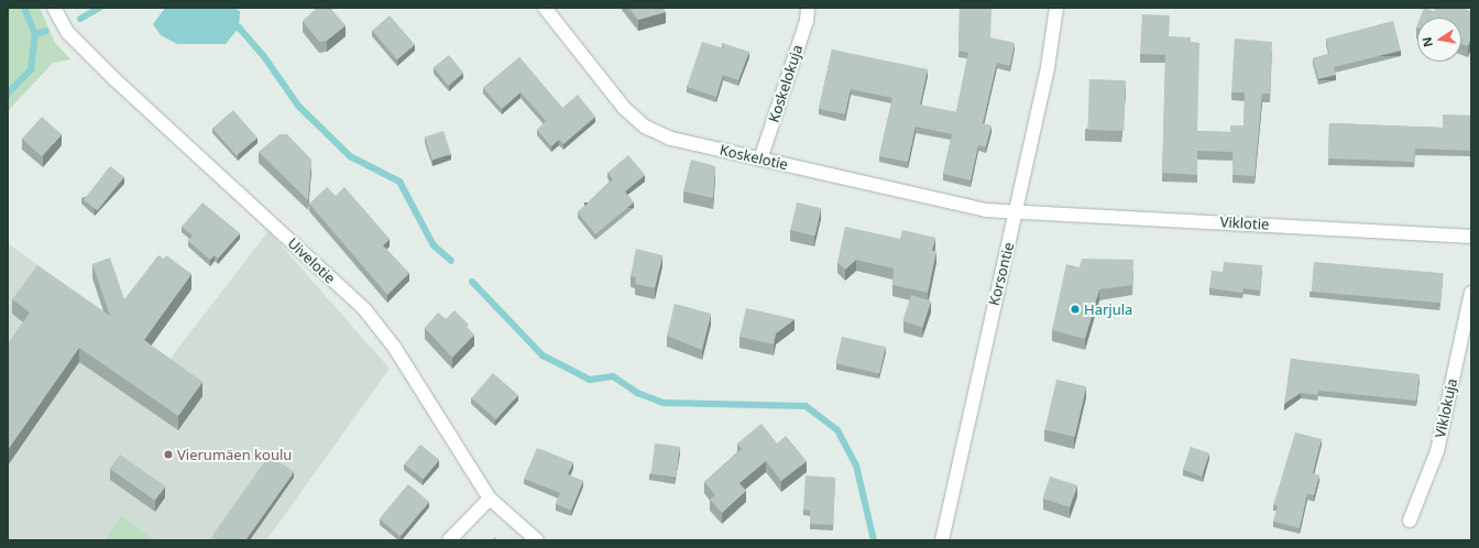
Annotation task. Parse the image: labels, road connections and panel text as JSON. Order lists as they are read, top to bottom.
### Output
{
  "streets": {
    "street": [
      "Koskelokuja",
      "Koskelotie",
      "Viklotie",
      "Uivelotie",
      "Korsontie",
      "Viklokuja"
    ]
  },
  "crossings": [
    ["Koskelokuja", "Koskelotie"],
    ["Koskelotie", "Viklotie"],
    ["Koskelotie", "Korsontie"],
    ["Viklotie", "Korsontie"]
  ],
  "places": ["Harjula", "Vierumäen koulu"],
  "north": "left"
}
